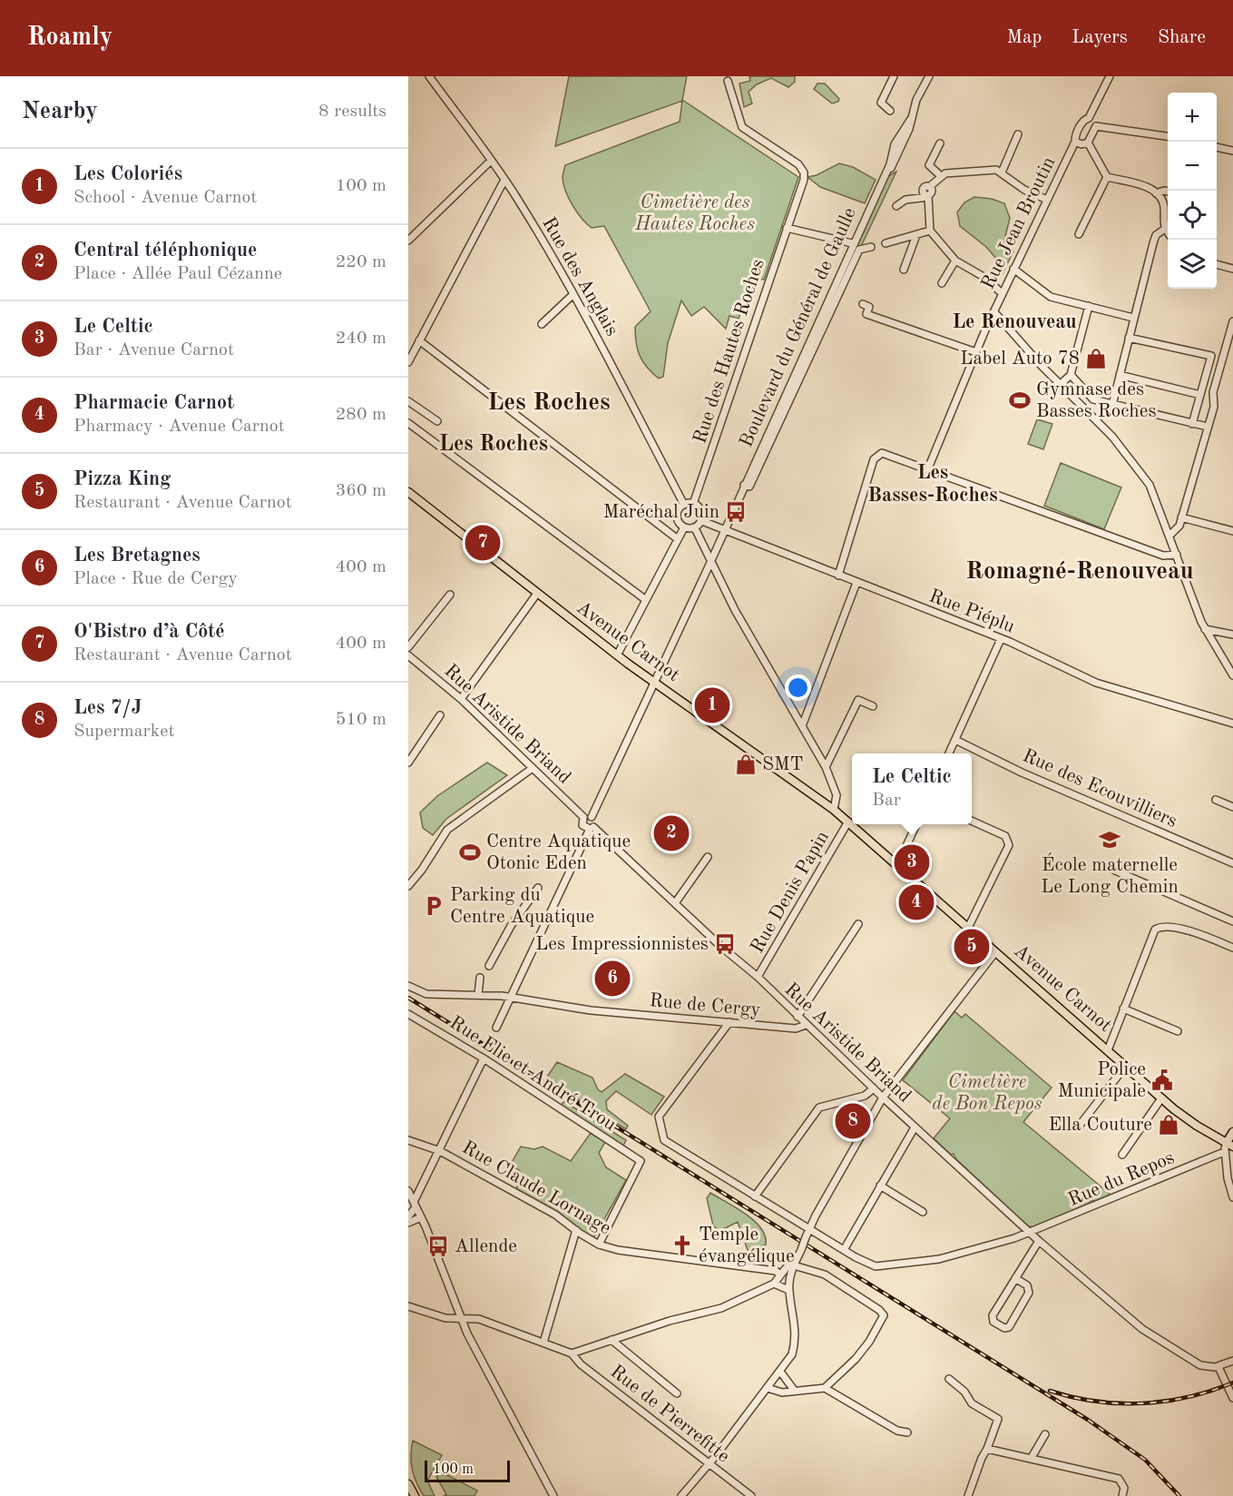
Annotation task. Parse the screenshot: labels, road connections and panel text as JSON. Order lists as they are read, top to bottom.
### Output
{
  "streets": {
    "main road": ["Avenue Carnot"],
    "street": [
      "Rue Jean Broutin",
      "Rue des Anglais",
      "Boulevard du Général de Gaulle",
      "Rue des Hautes Roches",
      "Rue Piéplu",
      "Rue Aristide Briand",
      "Rue des Ecouvilliers",
      "Rue Denis Papin",
      "Rue de Cergy",
      "Rue Elie et André Trou",
      "Rue du Repos",
      "Rue Claude Lornage",
      "Rue de Pierrefitte"
    ]
  },
  "crossings": [
    ["Rue des Anglais", "Rue des Hautes Roches"],
    ["Rue des Anglais", "Rue Piéplu"],
    ["Boulevard du Général de Gaulle", "Rue Piéplu"],
    ["Boulevard du Général de Gaulle", "Avenue Carnot"],
    ["Rue des Hautes Roches", "Rue Piéplu"],
    ["Avenue Carnot", "Rue Denis Papin"],
    ["Avenue Carnot", "Rue du Repos"],
    ["Rue Aristide Briand", "Rue Denis Papin"],
    ["Rue Aristide Briand", "Rue de Cergy"],
    ["Rue Aristide Briand", "Rue du Repos"],
    ["Rue Elie et André Trou", "Rue Claude Lornage"]
  ],
  "districts": [
    "Le Renouveau",
    "Les Roches",
    "Les Roches",
    "Les Basses-Roches",
    "Romagné-Renouveau"
  ],
  "parks": ["Cimetière des Hautes Roches", "Cimetière de Bon Repos"],
  "places": {
    "shop": ["Label Auto 78", "SMT", "Ella Couture"],
    "sports": ["Gymnase des Basses Roches", "Centre Aquatique Otonic Eden"],
    "bus stop": ["Maréchal Juin", "Les Impressionnistes", "Allende"],
    "school or university": ["École maternelle Le Long Chemin"],
    "parking": ["Parking du Centre Aquatique"],
    "public building": ["Police Municipale"],
    "church": ["Temple évangélique"]
  },
  "scale_bar": "100 m",
  "page": {
    "header": "Roamly",
    "nav": ["Map", "Layers", "Share"],
    "heading": ["Nearby", "8 results"],
    "map_buttons": ["+", "−"],
    "list": [
      {
        "mark": "1",
        "name": "Les Coloriés",
        "note": "School · Avenue Carnot",
        "value": "100 m"
      },
      {
        "mark": "2",
        "name": "Central téléphonique",
        "note": "Place · Allée Paul Cézanne",
        "value": "220 m"
      },
      {
        "mark": "3",
        "name": "Le Celtic",
        "note": "Bar · Avenue Carnot",
        "value": "240 m"
      },
      {
        "mark": "4",
        "name": "Pharmacie Carnot",
        "note": "Pharmacy · Avenue Carnot",
        "value": "280 m"
      },
      {
        "mark": "5",
        "name": "Pizza King",
        "note": "Restaurant · Avenue Carnot",
        "value": "360 m"
      },
      {
        "mark": "6",
        "name": "Les Bretagnes",
        "note": "Place · Rue de Cergy",
        "value": "400 m"
      },
      {
        "mark": "7",
        "name": "O'Bistro d’à Côté",
        "note": "Restaurant · Avenue Carnot",
        "value": "400 m"
      },
      {
        "mark": "8",
        "name": "Les 7/J",
        "note": "Supermarket",
        "value": "510 m"
      }
    ],
    "pins": [
      "7",
      "1",
      "2",
      "3",
      "4",
      "5",
      "6",
      "8"
    ],
    "popup": ["Le Celtic", "Bar"],
    "scale": "100 m"
  }
}
